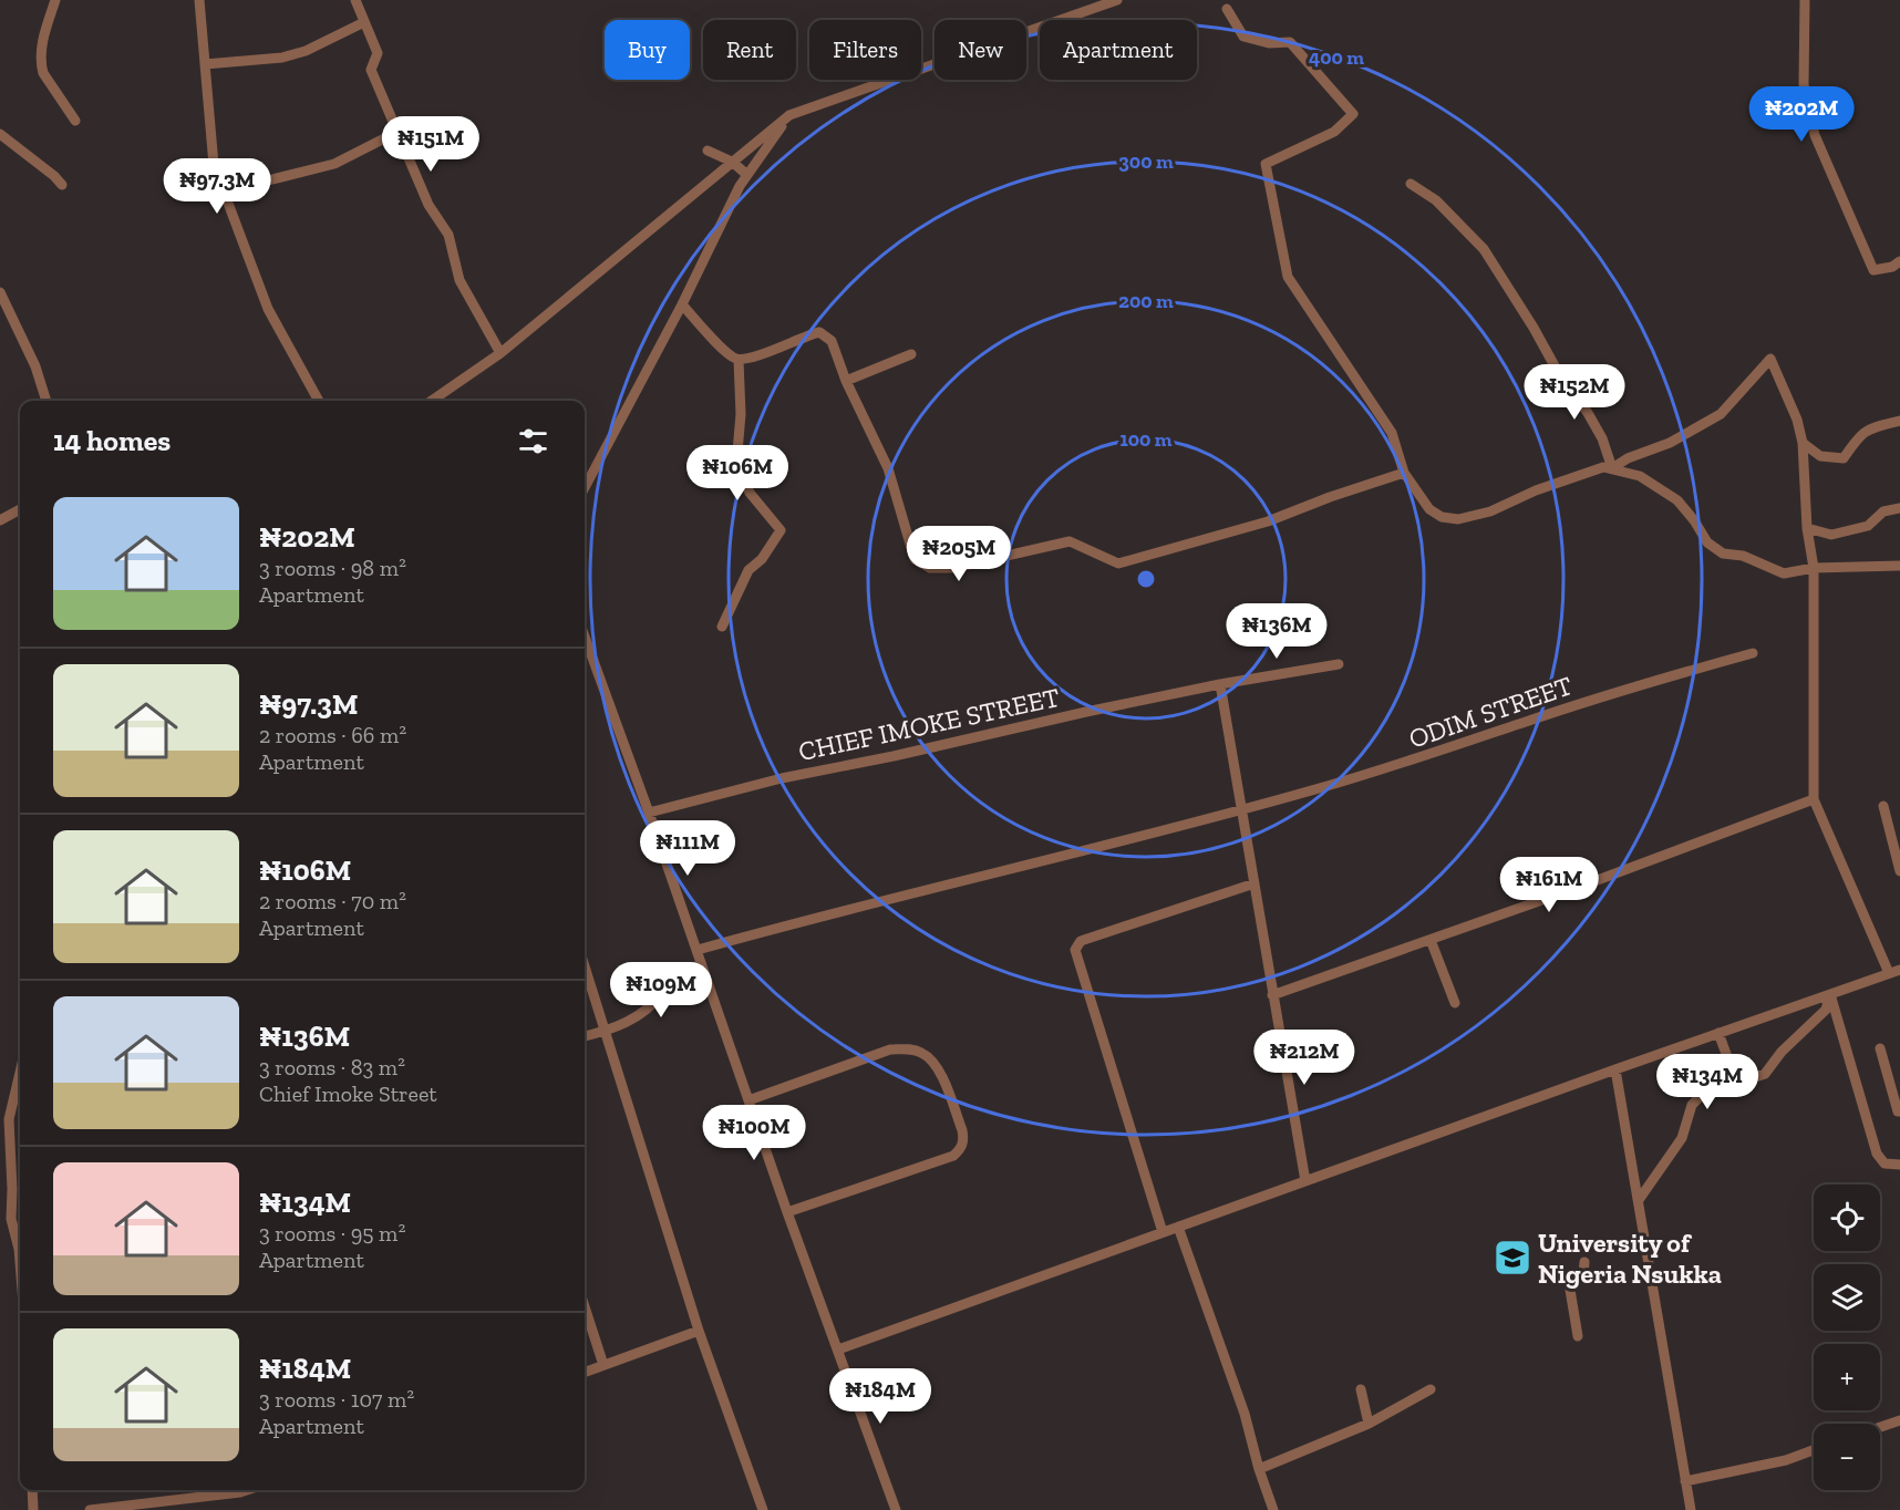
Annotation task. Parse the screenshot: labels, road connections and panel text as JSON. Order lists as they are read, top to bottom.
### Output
{
  "streets": {
    "street": ["ODIM STREET", "CHIEF IMOKE STREET"]
  },
  "places": {
    "school or university": ["University of Nigeria Nsukka"]
  },
  "page": {
    "chip": [
      "Buy",
      "Rent",
      "Filters",
      "New",
      "Apartment"
    ],
    "price": [
      "₦202M",
      "₦151M",
      "₦97.3M",
      "₦152M",
      "₦106M",
      "₦205M",
      "₦136M",
      "₦111M",
      "₦161M",
      "₦109M",
      "₦212M",
      "₦134M",
      "₦100M",
      "₦184M"
    ],
    "heading": "14 homes",
    "list": [
      {
        "name": "₦202M",
        "note": "3 rooms · 98 m² · Apartment"
      },
      {
        "name": "₦97.3M",
        "note": "2 rooms · 66 m² · Apartment"
      },
      {
        "name": "₦106M",
        "note": "2 rooms · 70 m² · Apartment"
      },
      {
        "name": "₦136M",
        "note": "3 rooms · 83 m² · Chief Imoke Street"
      },
      {
        "name": "₦134M",
        "note": "3 rooms · 95 m² · Apartment"
      },
      {
        "name": "₦184M",
        "note": "3 rooms · 107 m² · Apartment"
      }
    ],
    "map_buttons": ["+", "−"]
  },
  "rings": [
    "400 m",
    "300 m",
    "200 m",
    "100 m"
  ]
}
